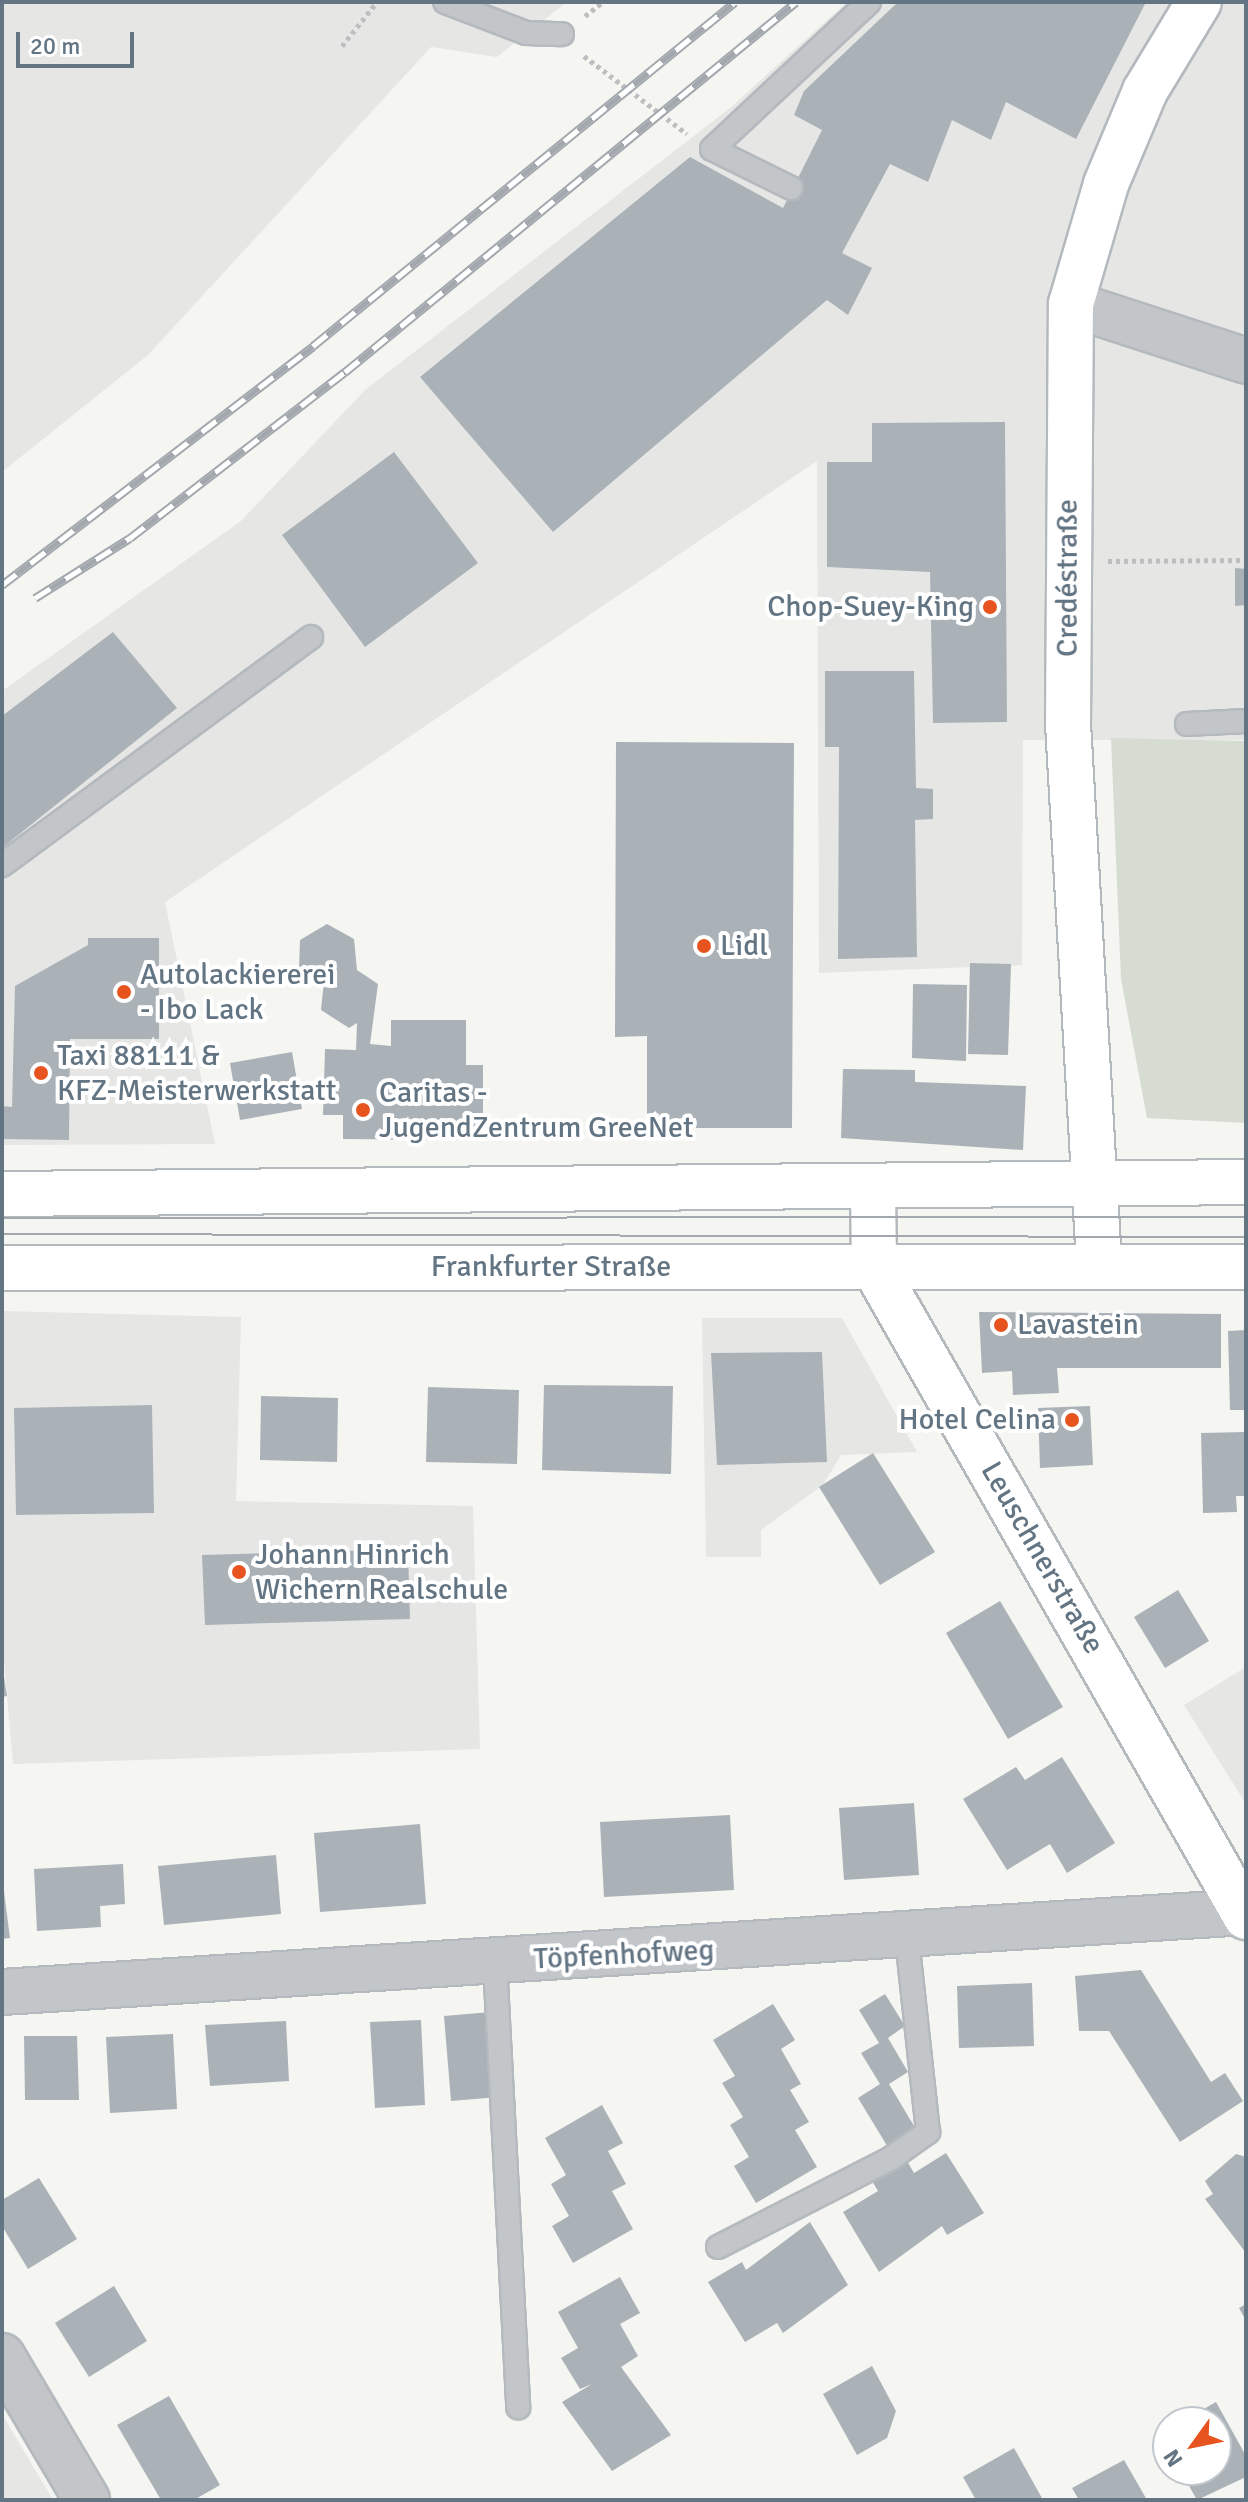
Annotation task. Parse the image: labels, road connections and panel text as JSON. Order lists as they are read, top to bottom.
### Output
{
  "streets": {
    "main road": ["Credéstraße", "Frankfurter Straße", "Leuschnerstraße"],
    "street": ["Töpfenhofweg"]
  },
  "crossings": [
    ["Frankfurter Straße", "Leuschnerstraße"],
    ["Leuschnerstraße", "Töpfenhofweg"]
  ],
  "places": [
    "Chop-Suey-King",
    "Lidl",
    "Autolackiererei - Ibo Lack",
    "Taxi 88111 & KFZ-Meisterwerkstatt",
    "Caritas - JugendZentrum GreeNet",
    "Lavastein",
    "Hotel Celina",
    "Johann Hinrich Wichern Realschule"
  ],
  "scale_bar": "20 m",
  "north": "bottom left"
}
